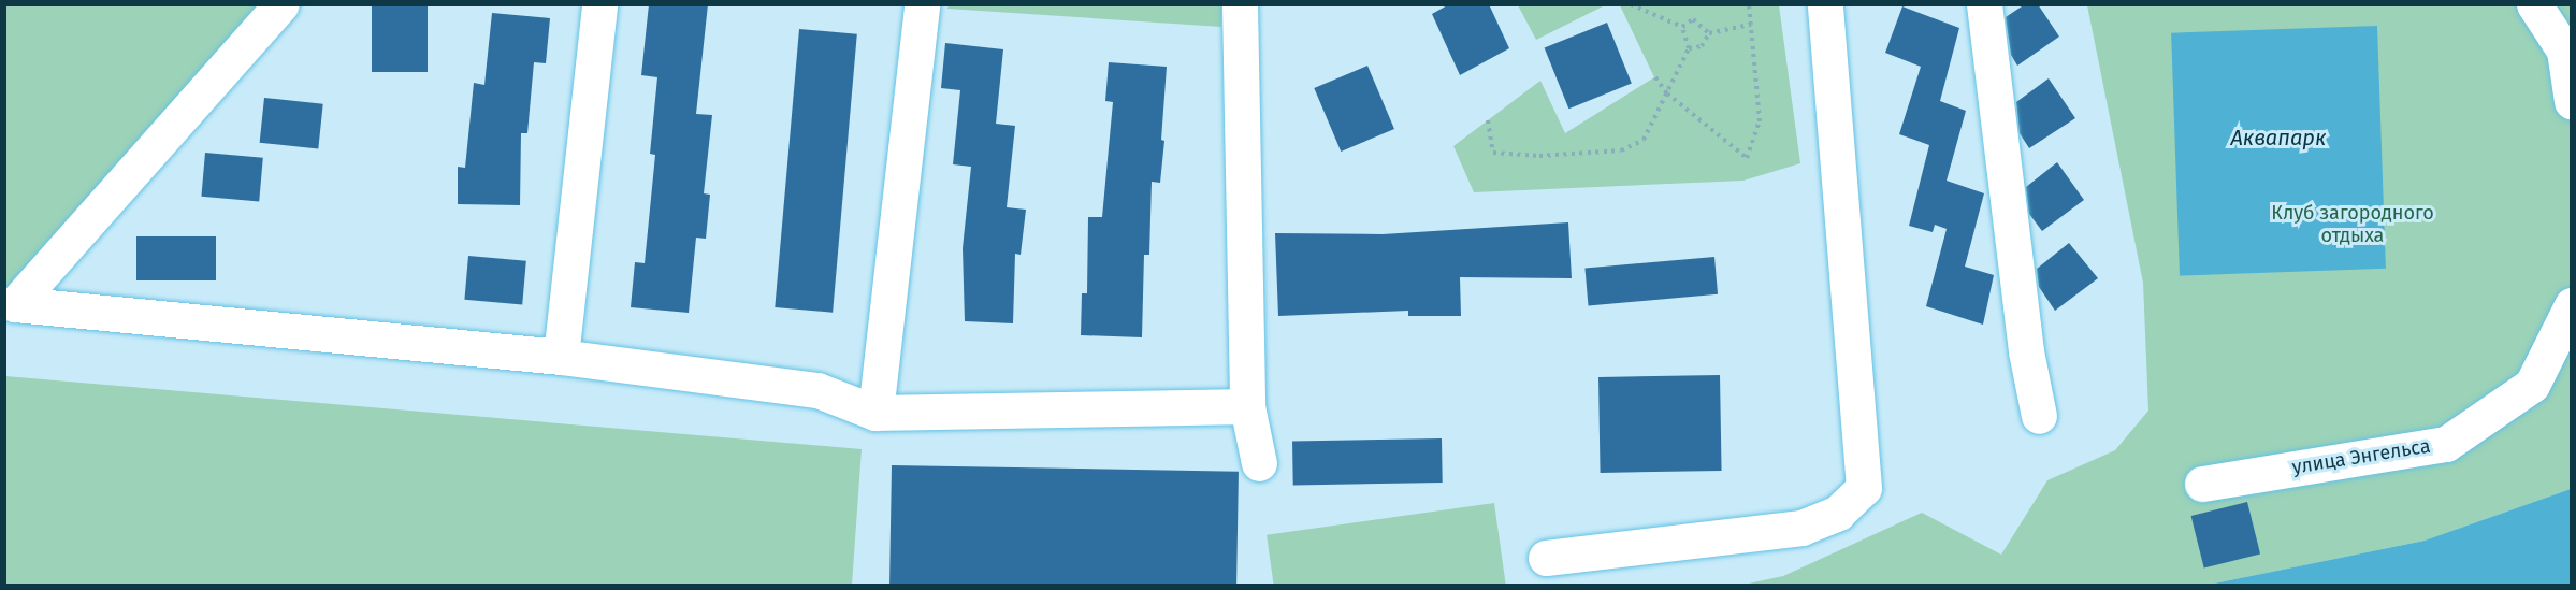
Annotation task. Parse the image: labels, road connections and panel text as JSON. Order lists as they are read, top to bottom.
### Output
{
  "streets": {
    "lane": ["улица Энгельса"]
  },
  "water": ["Аквапарк"],
  "parks": ["Клуб загородного отдыха"]
}
